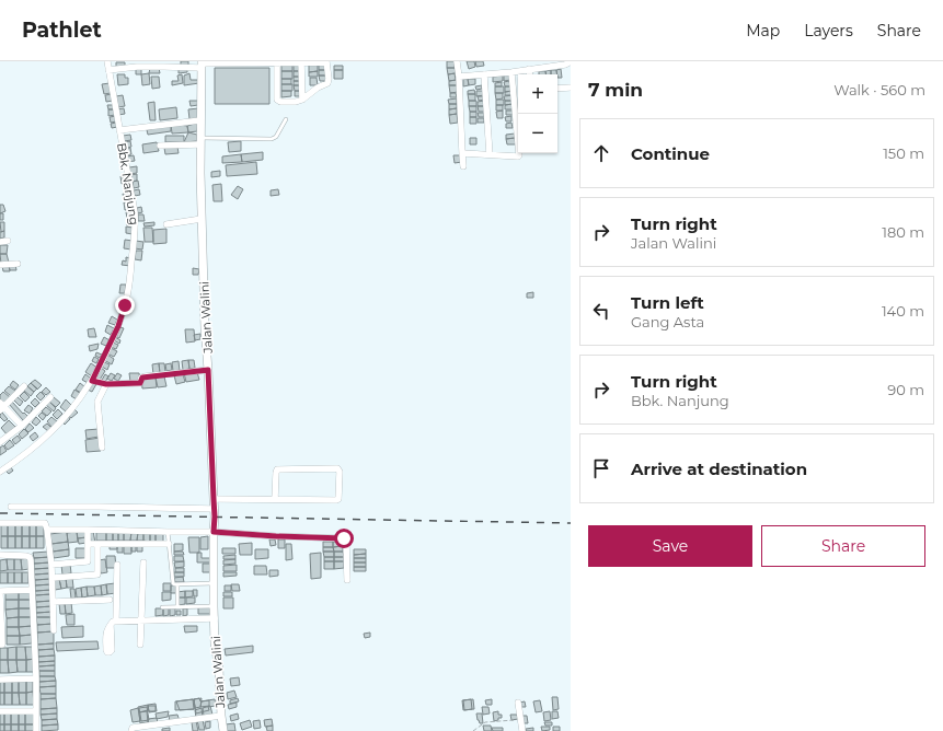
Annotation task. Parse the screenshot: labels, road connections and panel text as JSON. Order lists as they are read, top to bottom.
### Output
{
  "streets": {
    "street": ["Bbk. Nanjung", "Jalan Walini"]
  },
  "page": {
    "header": "Pathlet",
    "nav": ["Map", "Layers", "Share"],
    "heading": ["7 min", "Walk · 560 m"],
    "map_buttons": ["+", "−"],
    "list": [
      ["Continue", "150 m"],
      ["Turn right", "Jalan Walini", "180 m"],
      ["Turn left", "Gang Asta", "140 m"],
      ["Turn right", "Bbk. Nanjung", "90 m"],
      "Arrive at destination"
    ],
    "buttons": ["Save", "Share"]
  }
}
